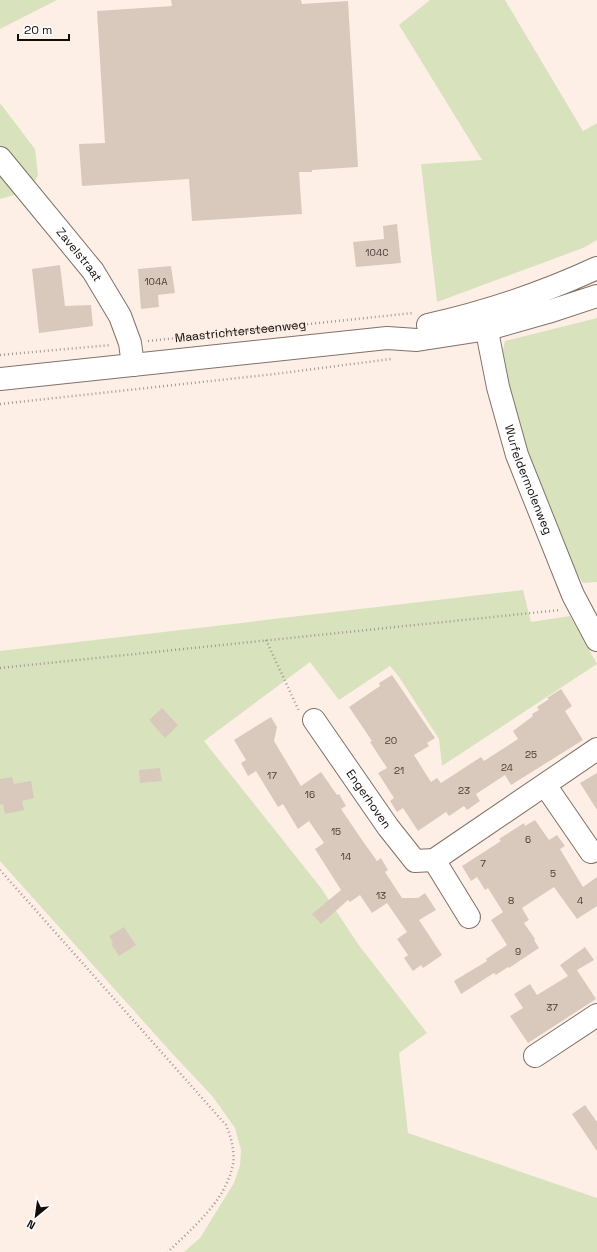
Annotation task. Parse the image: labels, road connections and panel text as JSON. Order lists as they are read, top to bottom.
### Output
{
  "streets": {
    "street": [
      "Zavelstraat",
      "Maastrichtersteenweg",
      "Wurfeldermolenweg",
      "Engerhoven"
    ]
  },
  "crossings": [
    ["Zavelstraat", "Maastrichtersteenweg"],
    ["Maastrichtersteenweg", "Wurfeldermolenweg"]
  ],
  "house_numbers": [
    "104C",
    "104A",
    "20",
    "25",
    "24",
    "21",
    "17",
    "23",
    "16",
    "15",
    "6",
    "14",
    "7",
    "5",
    "13",
    "8",
    "4",
    "9",
    "37"
  ],
  "scale_bar": "20 m",
  "north": "bottom left"
}
